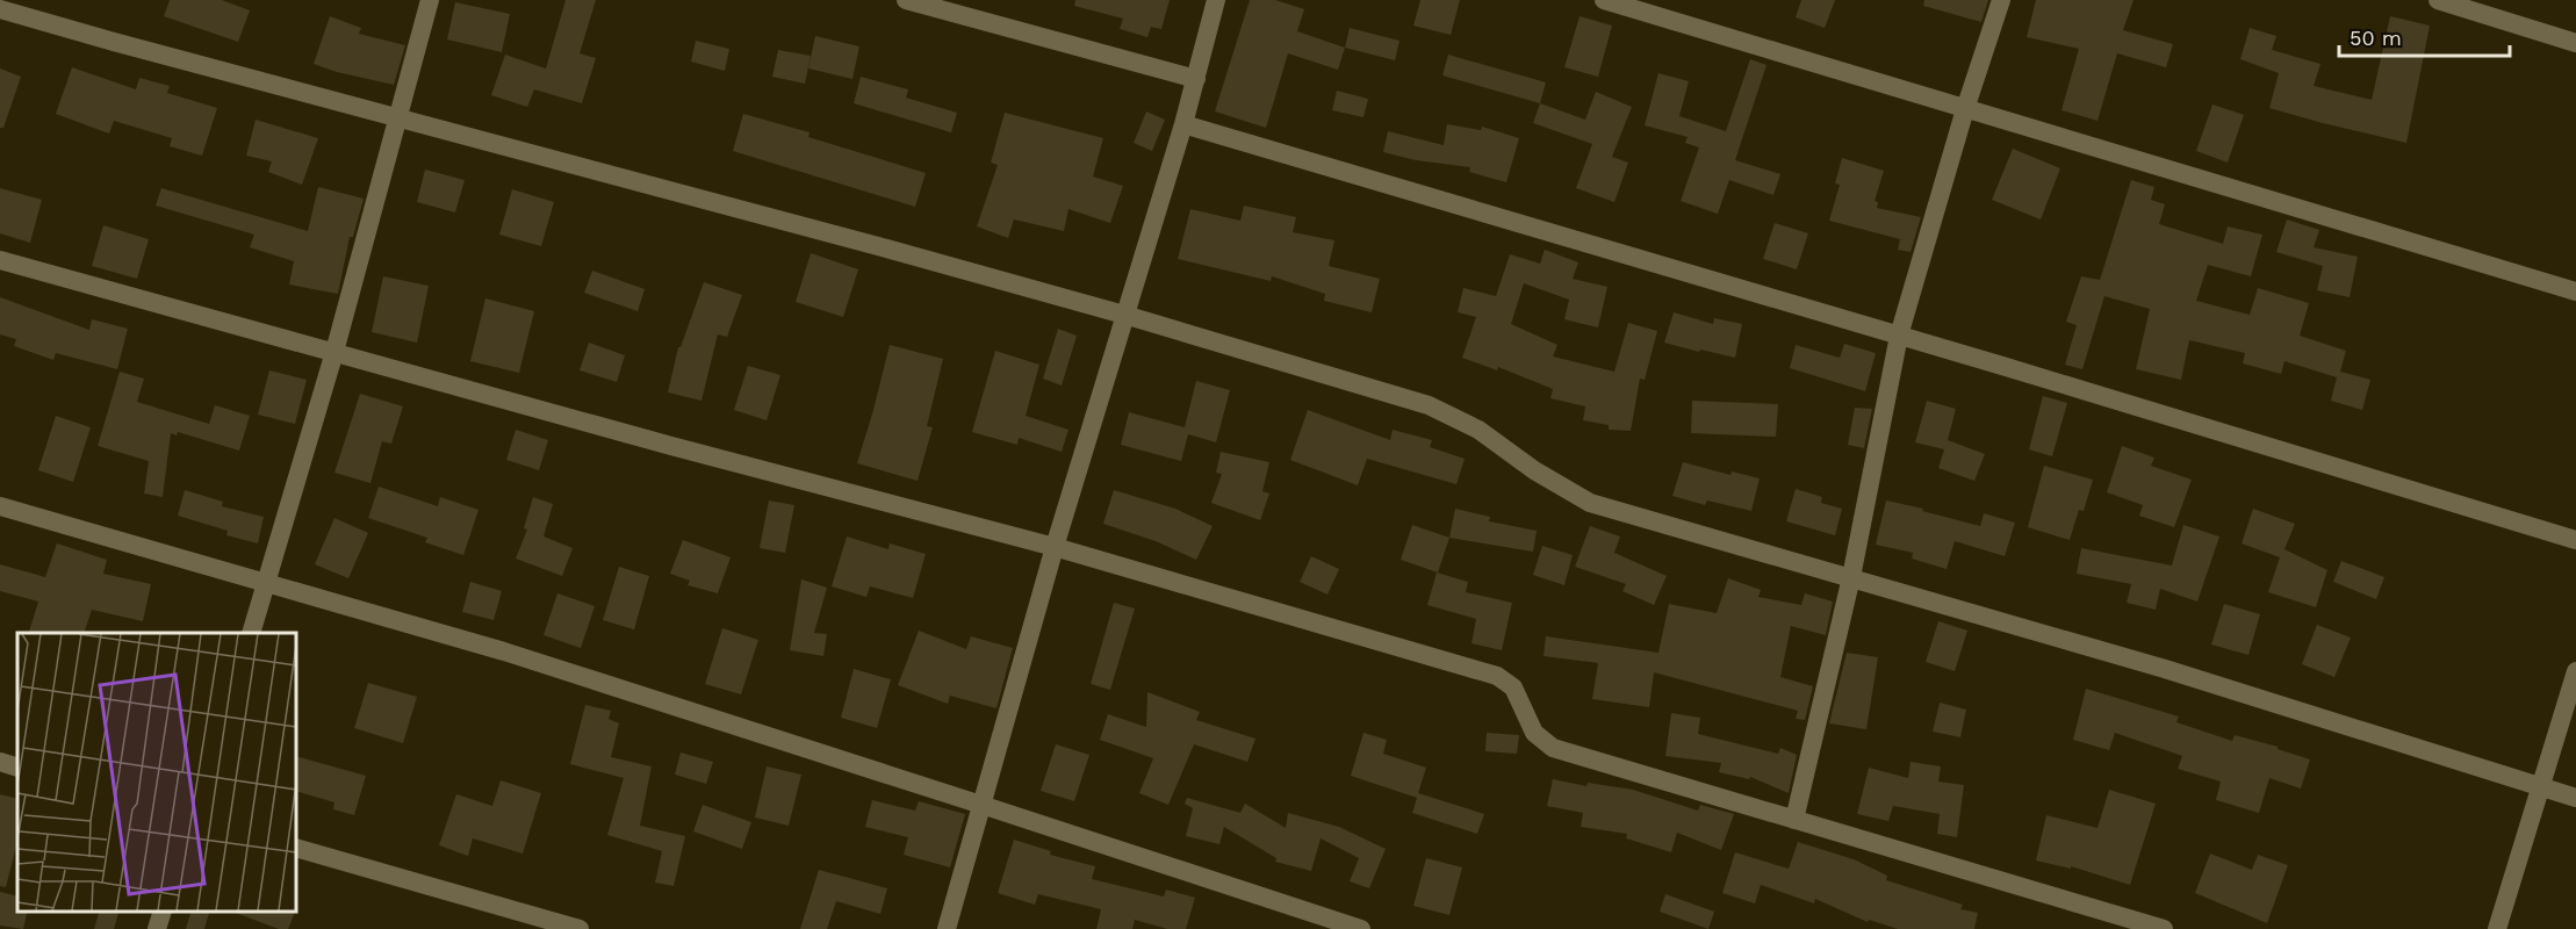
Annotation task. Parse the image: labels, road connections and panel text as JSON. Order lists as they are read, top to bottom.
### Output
{
  "scale_bar": "50 m"
}
